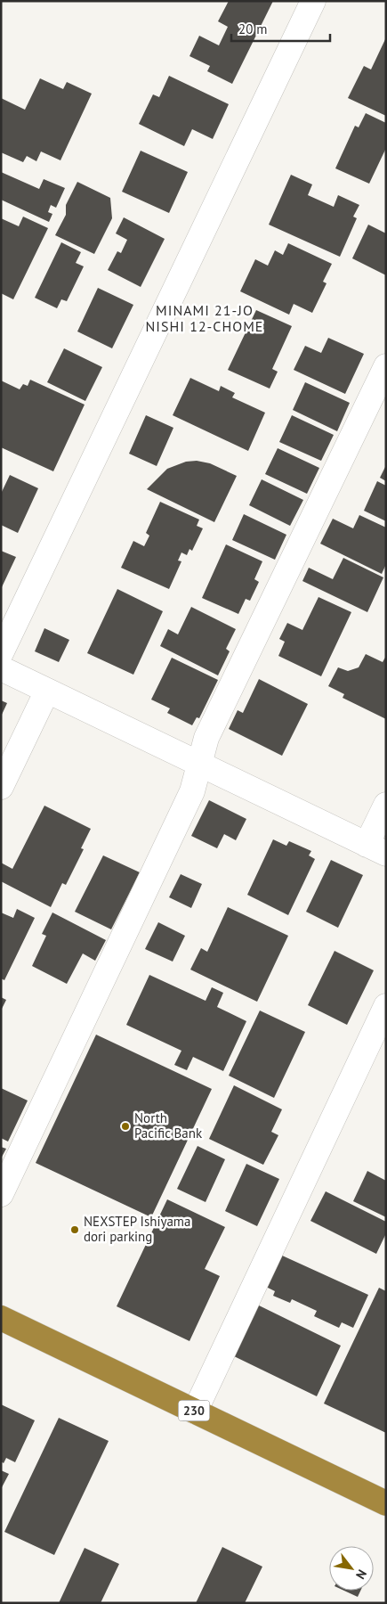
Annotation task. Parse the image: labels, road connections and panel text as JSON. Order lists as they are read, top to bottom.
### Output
{
  "streets": {
    "highway": ["230"]
  },
  "districts": ["MINAMI 21-JO NISHI 12-CHOME"],
  "places": ["North Pacific Bank", "NEXSTEP Ishiyama dori parking"],
  "scale_bar": "20 m",
  "north": "bottom right"
}
